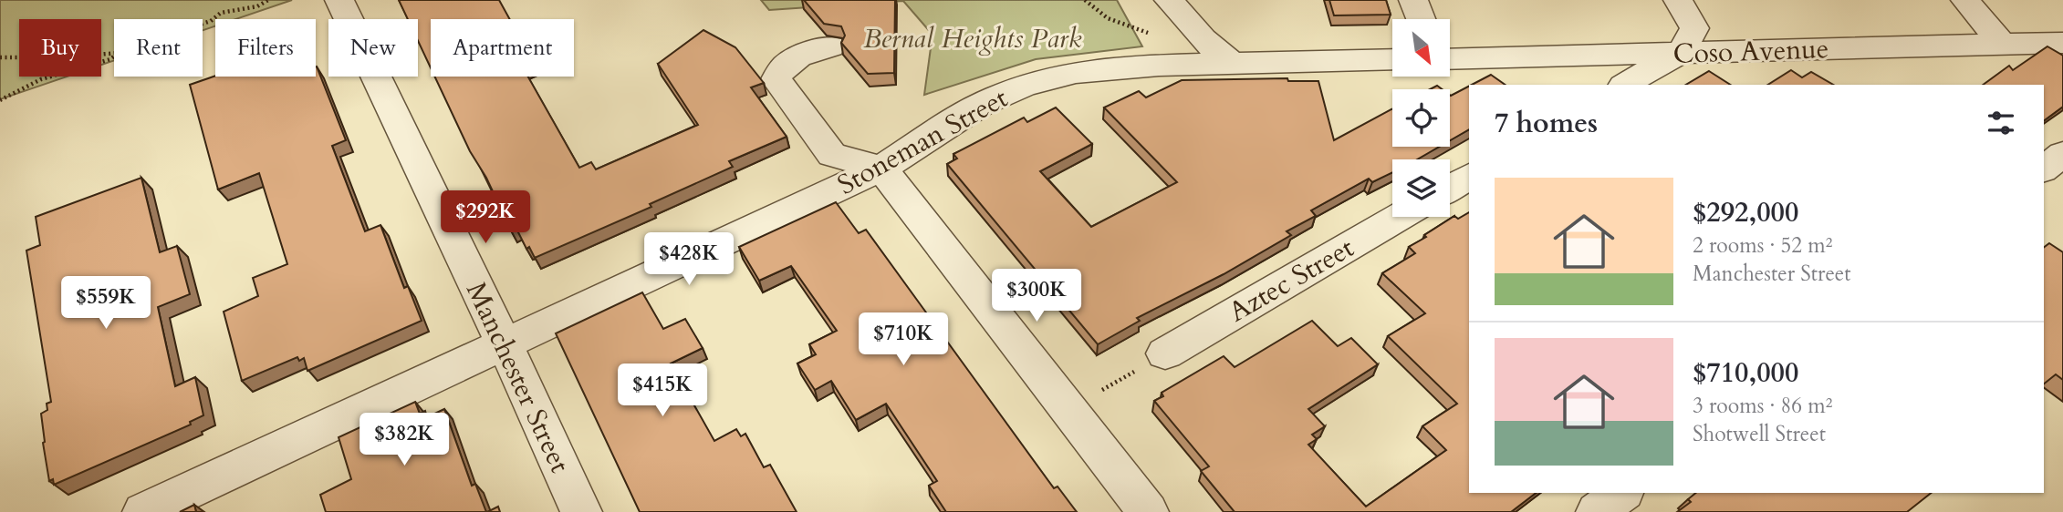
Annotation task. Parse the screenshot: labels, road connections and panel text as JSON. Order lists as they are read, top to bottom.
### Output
{
  "streets": {
    "street": [
      "Coso Avenue",
      "Stoneman Street",
      "Aztec Street",
      "Manchester Street"
    ]
  },
  "crossings": [
    ["Stoneman Street", "Manchester Street"]
  ],
  "parks": ["Bernal Heights Park"],
  "north": "bottom right",
  "page": {
    "chip": [
      "Buy",
      "Rent",
      "Filters",
      "New",
      "Apartment"
    ],
    "heading": "7 homes",
    "list": [
      {
        "name": "$292,000",
        "note": "2 rooms · 52 m² · Manchester Street"
      },
      {
        "name": "$710,000",
        "note": "3 rooms · 86 m² · Shotwell Street"
      }
    ],
    "price": [
      "$292K",
      "$428K",
      "$300K",
      "$559K",
      "$710K",
      "$415K",
      "$382K"
    ]
  }
}
